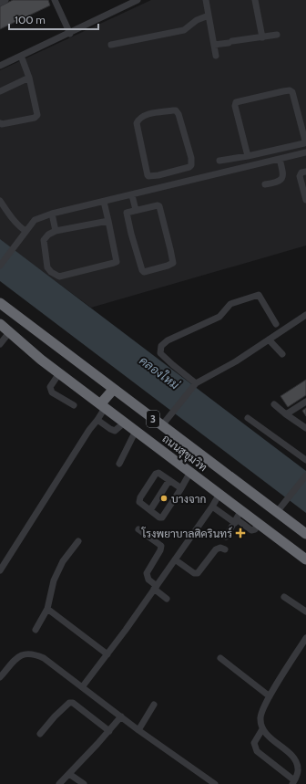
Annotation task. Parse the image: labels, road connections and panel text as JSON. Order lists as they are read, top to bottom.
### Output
{
  "streets": {
    "highway": ["3", "ถนนสุขุมวิท"]
  },
  "water": ["คลองใหม่"],
  "places": {
    "other": ["บางจาก"],
    "health": ["โรงพยาบาลศิครินทร์"]
  },
  "scale_bar": "100 m"
}
